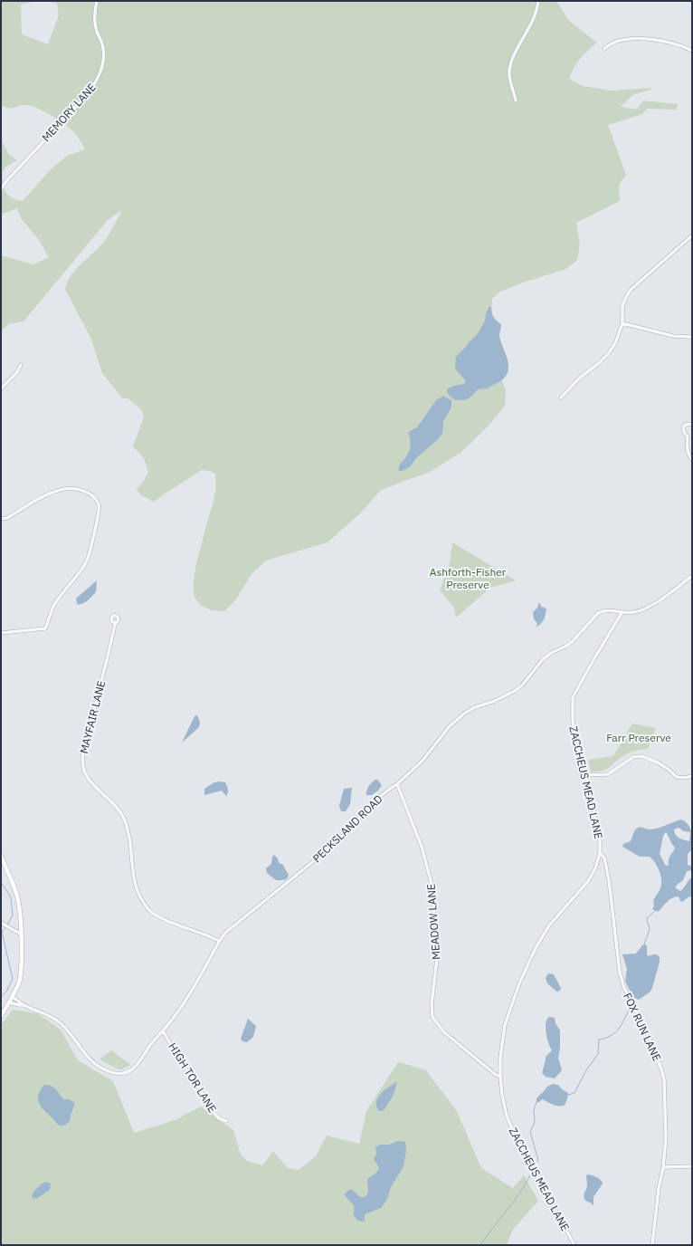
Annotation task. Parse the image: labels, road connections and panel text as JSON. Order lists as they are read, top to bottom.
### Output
{
  "streets": {
    "street": [
      "MEMORY LANE",
      "MAYFAIR LANE",
      "ZACCHEUS MEAD LANE",
      "PECKSLAND ROAD",
      "MEADOW LANE",
      "FOX RUN LANE",
      "HIGH TOR LANE"
    ]
  },
  "crossings": [
    ["MAYFAIR LANE", "PECKSLAND ROAD"],
    ["ZACCHEUS MEAD LANE", "PECKSLAND ROAD"],
    ["ZACCHEUS MEAD LANE", "MEADOW LANE"],
    ["ZACCHEUS MEAD LANE", "FOX RUN LANE"],
    ["PECKSLAND ROAD", "MEADOW LANE"],
    ["PECKSLAND ROAD", "HIGH TOR LANE"]
  ],
  "parks": ["Ashforth-Fisher Preserve", "Farr Preserve"]
}
